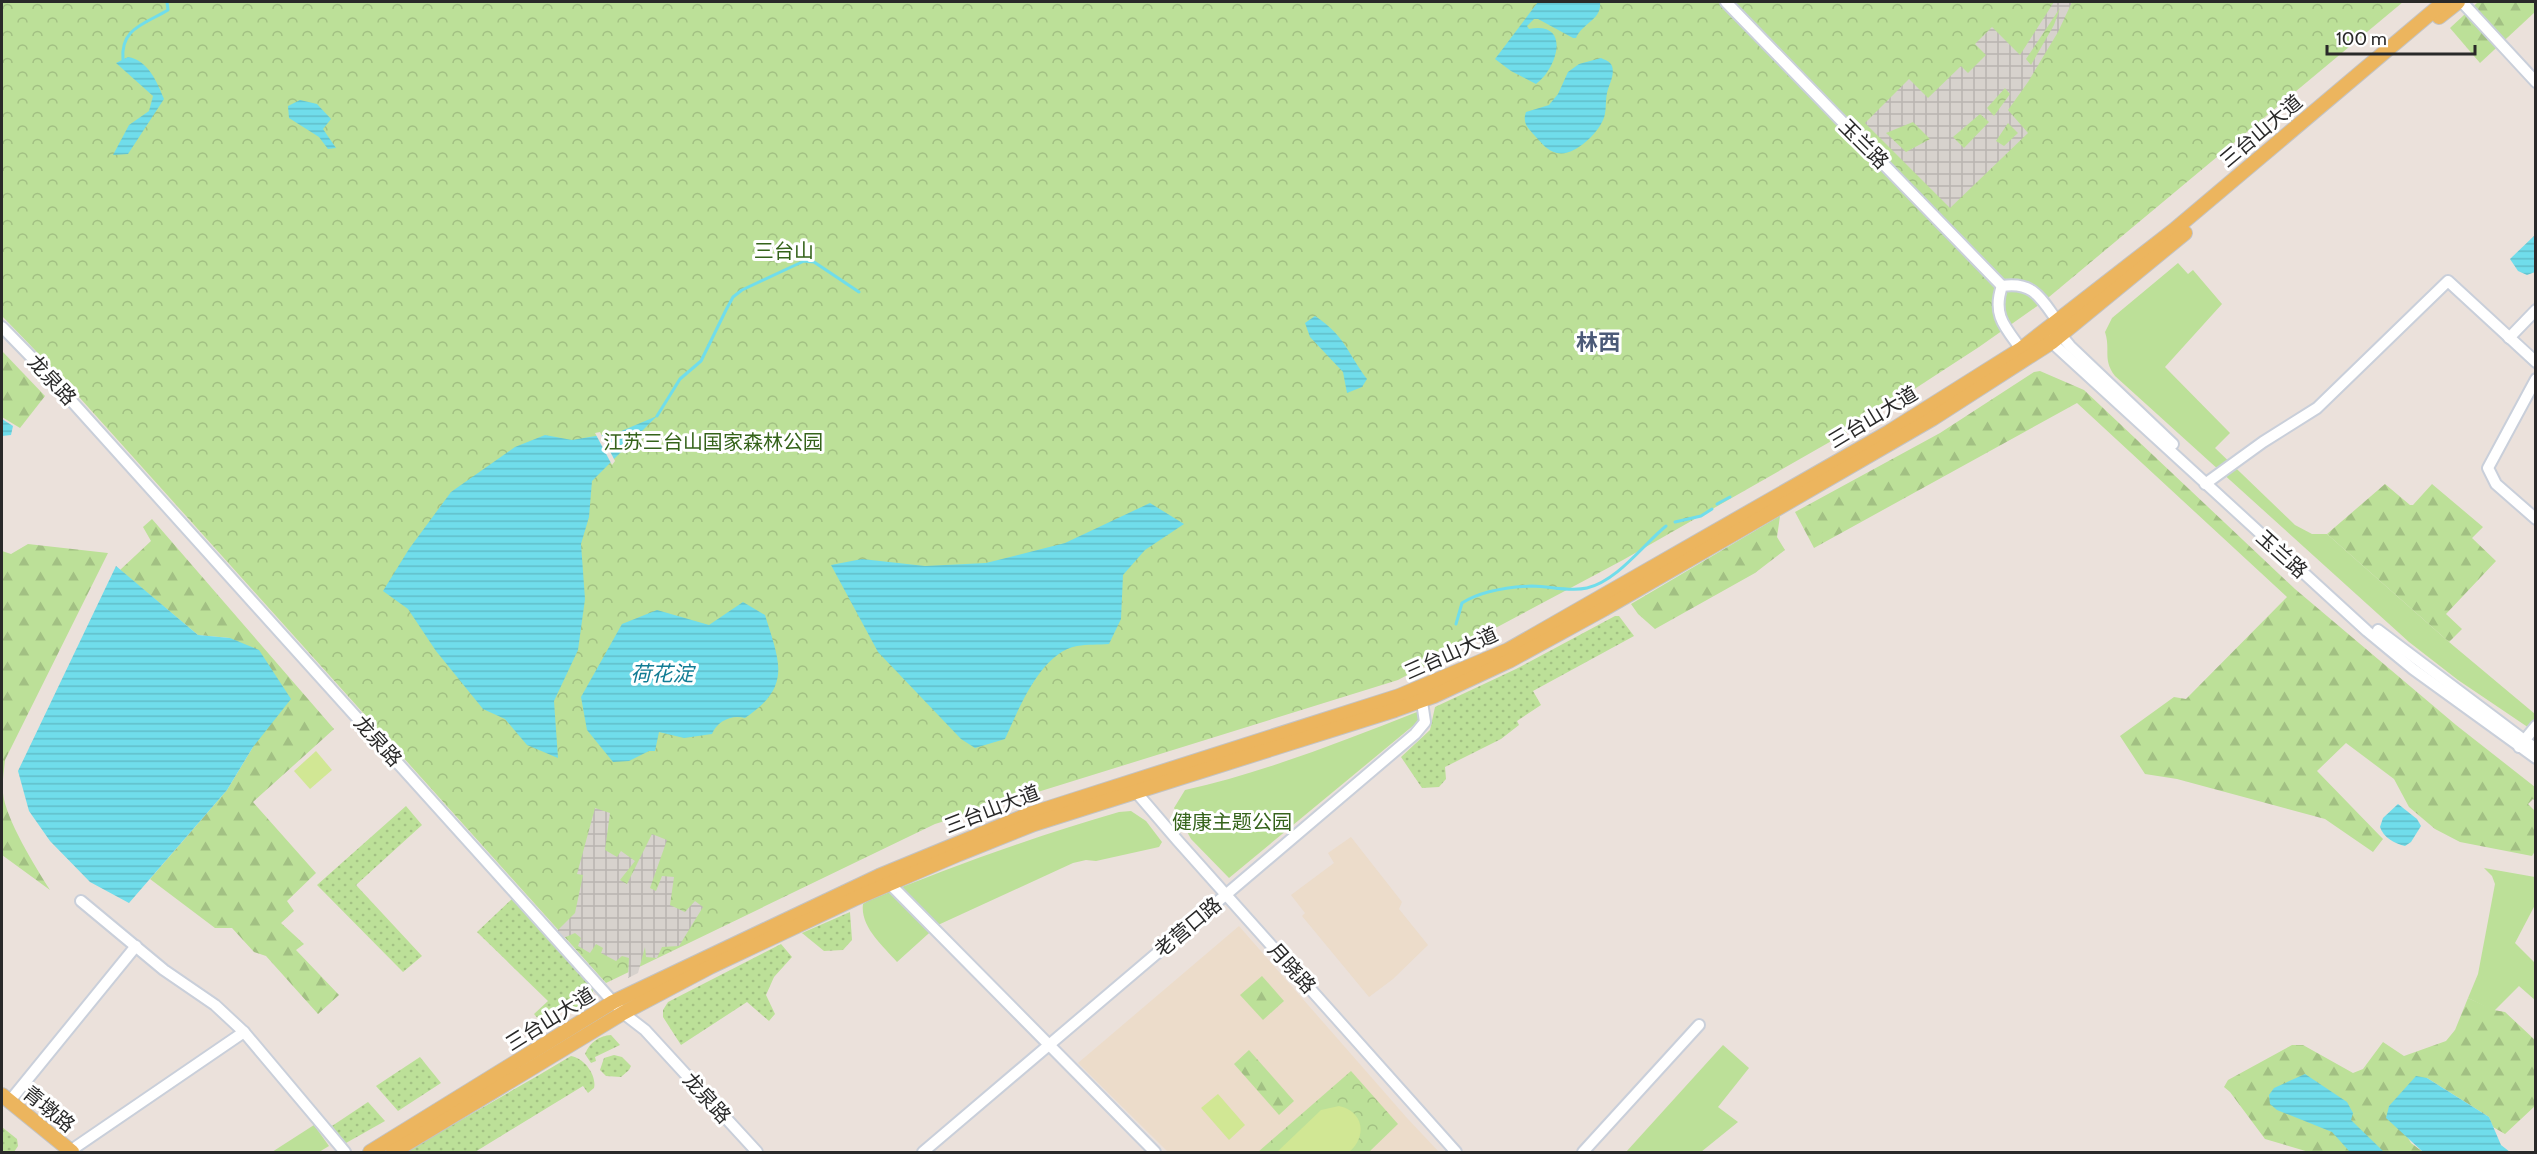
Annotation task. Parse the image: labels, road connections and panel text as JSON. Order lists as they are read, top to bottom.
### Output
{
  "streets": {
    "main road": ["三台山大道", "青墩路"],
    "street": [
      "玉兰路",
      "龙泉路",
      "老营口路",
      "月晓路"
    ]
  },
  "crossings": [
    ["三台山大道", "玉兰路"],
    ["三台山大道", "龙泉路"],
    ["三台山大道", "老营口路"],
    ["三台山大道", "月晓路"],
    ["老营口路", "月晓路"]
  ],
  "districts": ["林西"],
  "water": ["荷花淀"],
  "parks": ["三台山", "江苏三台山国家森林公园", "健康主题公园"],
  "scale_bar": "100 m"
}
